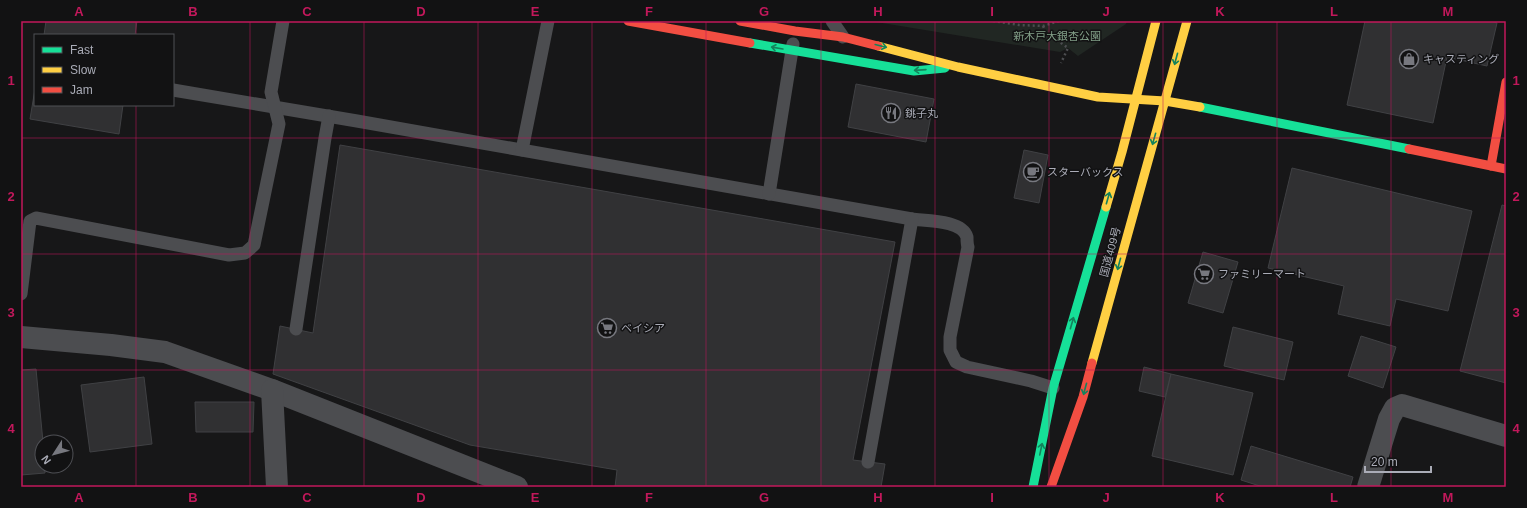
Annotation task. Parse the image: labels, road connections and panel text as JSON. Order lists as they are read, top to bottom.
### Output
{
  "streets": {
    "main road": ["国道409号"]
  },
  "parks": ["新木戸大銀杏公園"],
  "places": {
    "shop": ["キャスティング"],
    "restaurant": ["銚子丸"],
    "cafe": ["スターバックス"],
    "supermarket": ["ファミリーマート", "ベイシア"]
  },
  "legend": ["Fast", "Slow", "Jam"],
  "scale_bar": "20 m",
  "north": "bottom left",
  "grid": {
    "columns": [
      "A",
      "B",
      "C",
      "D",
      "E",
      "F",
      "G",
      "H",
      "I",
      "J",
      "K",
      "L",
      "M"
    ],
    "rows": [
      "1",
      "2",
      "3",
      "4"
    ]
  }
}
